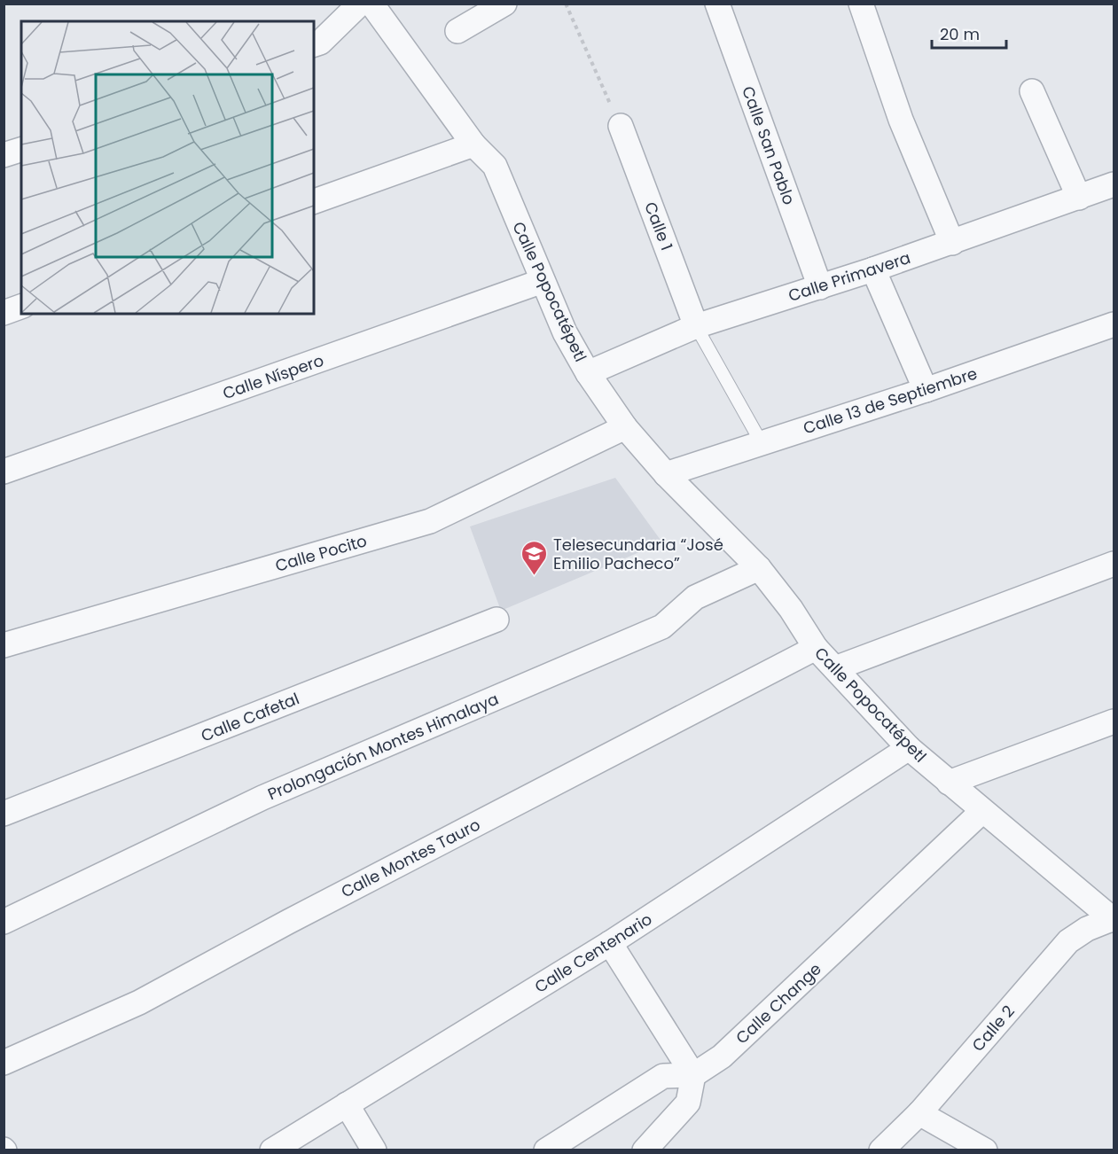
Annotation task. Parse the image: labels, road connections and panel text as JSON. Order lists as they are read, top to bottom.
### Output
{
  "streets": {
    "street": [
      "Calle San Pablo",
      "Calle 1",
      "Calle Primavera",
      "Calle Popocatépetl",
      "Calle Níspero",
      "Calle 13 de Septiembre",
      "Calle Pocito",
      "Calle Cafetal",
      "Prolongación Montes Himalaya",
      "Calle Montes Tauro",
      "Calle Centenario",
      "Calle Change",
      "Calle 2"
    ]
  },
  "crossings": [
    ["Calle San Pablo", "Calle Primavera"],
    ["Calle 1", "Calle Primavera"],
    ["Calle 1", "Calle 13 de Septiembre"],
    ["Calle Primavera", "Calle Popocatépetl"],
    ["Calle Popocatépetl", "Calle Níspero"],
    ["Calle Popocatépetl", "Calle 13 de Septiembre"],
    ["Calle Popocatépetl", "Calle Pocito"],
    ["Calle Popocatépetl", "Prolongación Montes Himalaya"],
    ["Calle Popocatépetl", "Calle Montes Tauro"],
    ["Calle Popocatépetl", "Calle Centenario"],
    ["Calle Popocatépetl", "Calle Change"],
    ["Calle Popocatépetl", "Calle 2"]
  ],
  "places": {
    "school or university": ["Telesecundaria “José Emilio Pacheco”"]
  },
  "scale_bar": "20 m"
}
